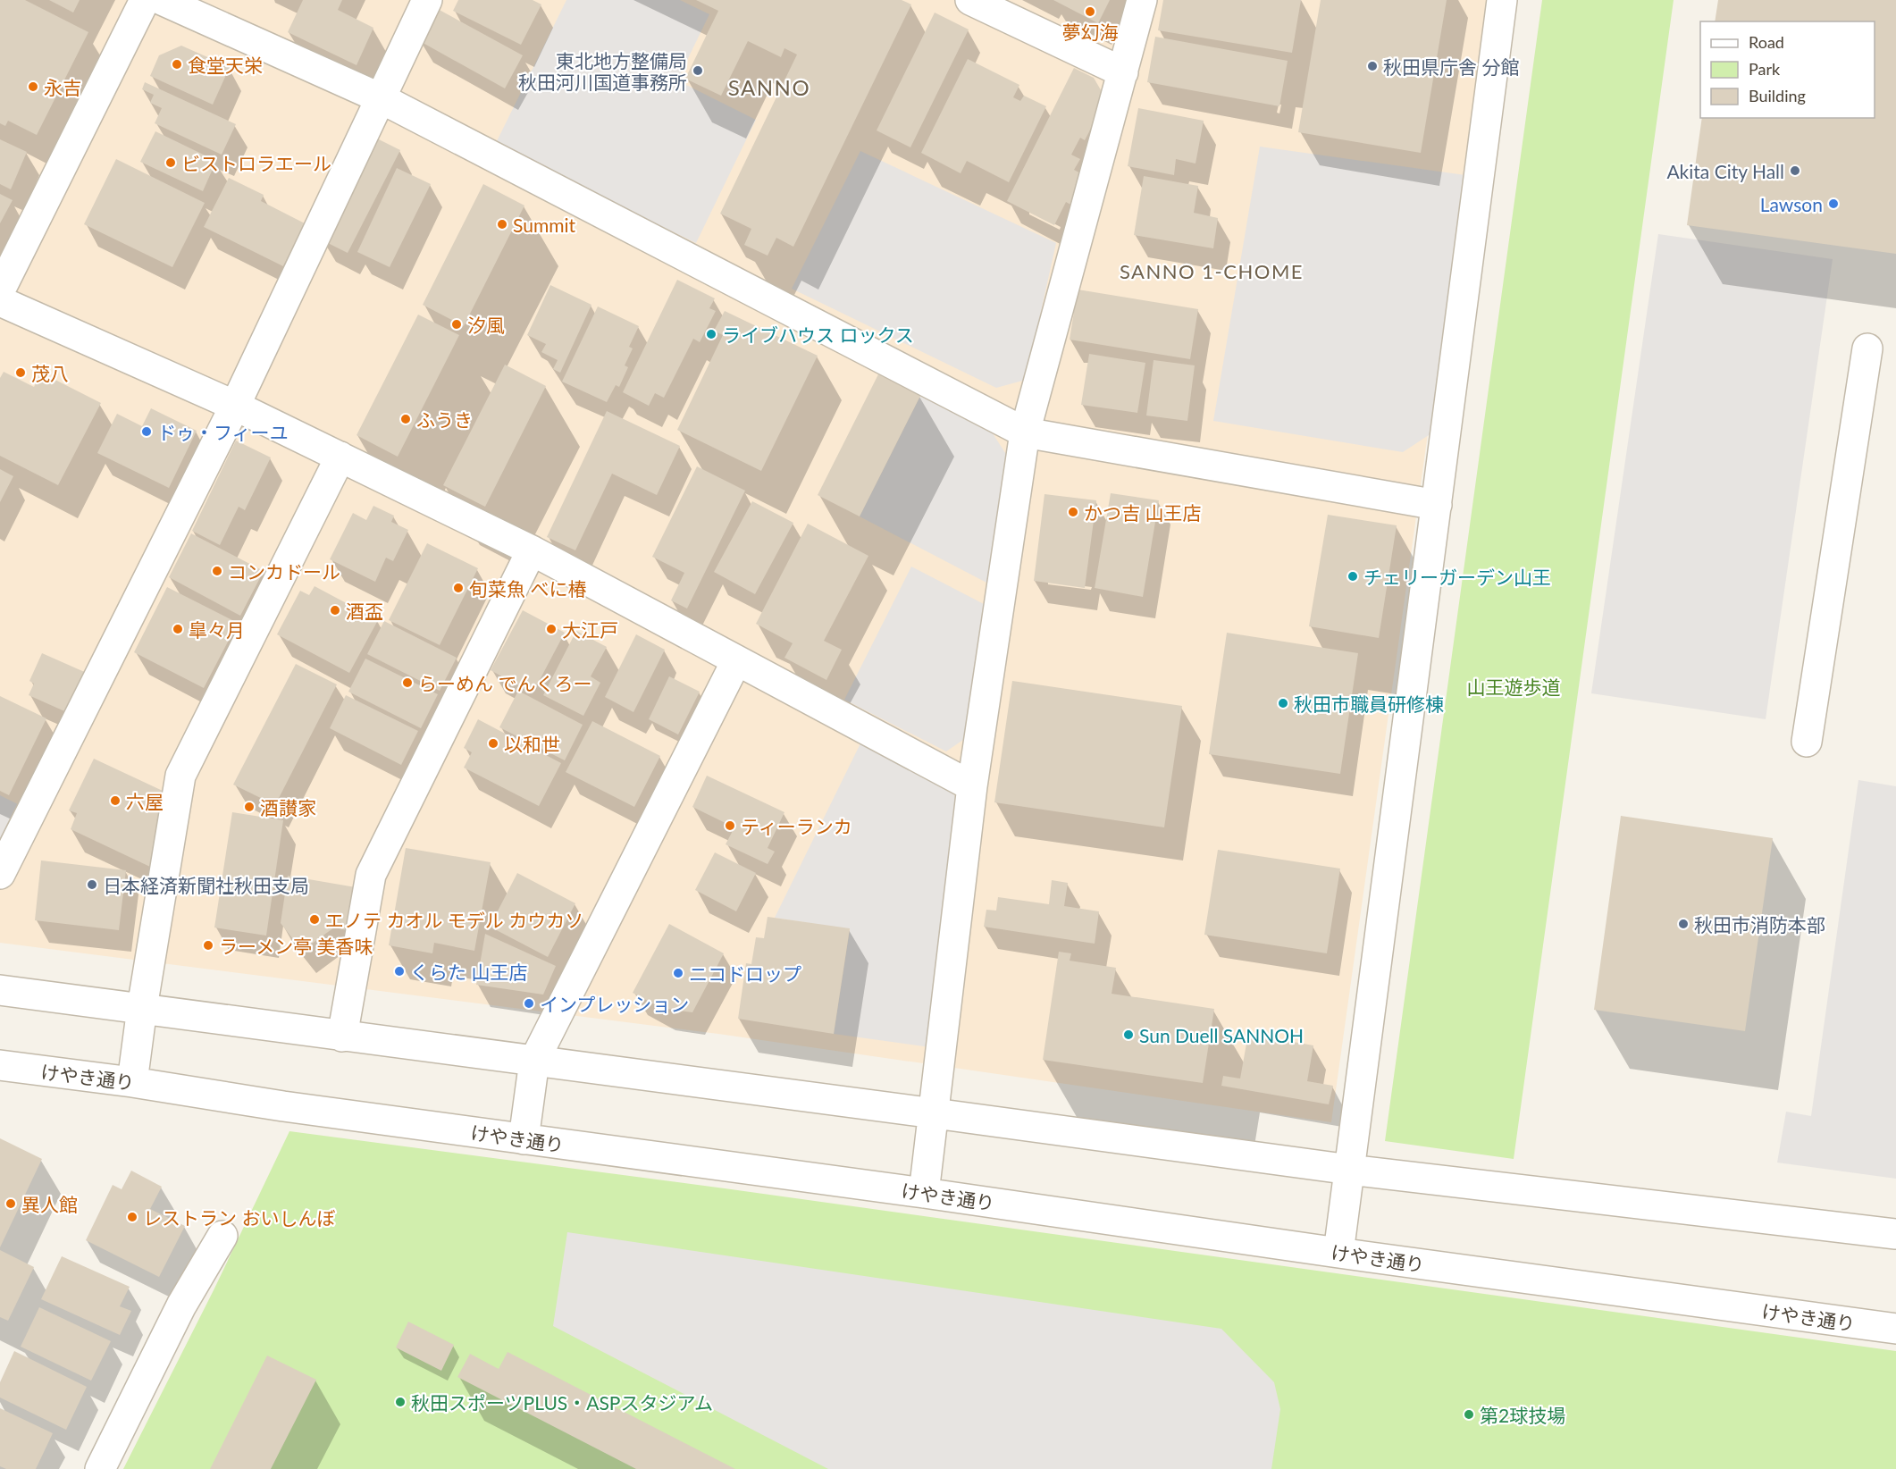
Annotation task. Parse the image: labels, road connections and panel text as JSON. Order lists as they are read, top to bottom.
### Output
{
  "streets": {
    "street": ["けやき通り"]
  },
  "districts": ["SANNO", "SANNO 1-CHOME"],
  "parks": ["山王遊歩道"],
  "places": [
    "夢幻海",
    "食堂天栄",
    "秋田県庁舎 分館",
    "東北地方整備局 秋田河川国道事務所",
    "永吉",
    "ビストロラエール",
    "Akita City Hall",
    "Lawson",
    "Summit",
    "汐風",
    "ライブハウス ロックス",
    "茂八",
    "ふうき",
    "ドゥ・フィーユ",
    "かつ吉 山王店",
    "コンカドール",
    "チェリーガーデン山王",
    "旬菜魚 べに椿",
    "酒盃",
    "皐々月",
    "大江戸",
    "らーめん でんくろー",
    "秋田市職員研修棟",
    "以和世",
    "六屋",
    "酒讃家",
    "ティーランカ",
    "日本経済新聞社秋田支局",
    "エノテ カオル モデル カウカソ",
    "秋田市消防本部",
    "ラーメン亭 美香味",
    "くらた 山王店",
    "ニコドロップ",
    "インプレッション",
    "Sun Duell SANNOH",
    "異人館",
    "レストラン おいしんぼ",
    "秋田スポーツPLUS・ASPスタジアム",
    "第2球技場"
  ],
  "legend": ["Road", "Park", "Building"]
}
